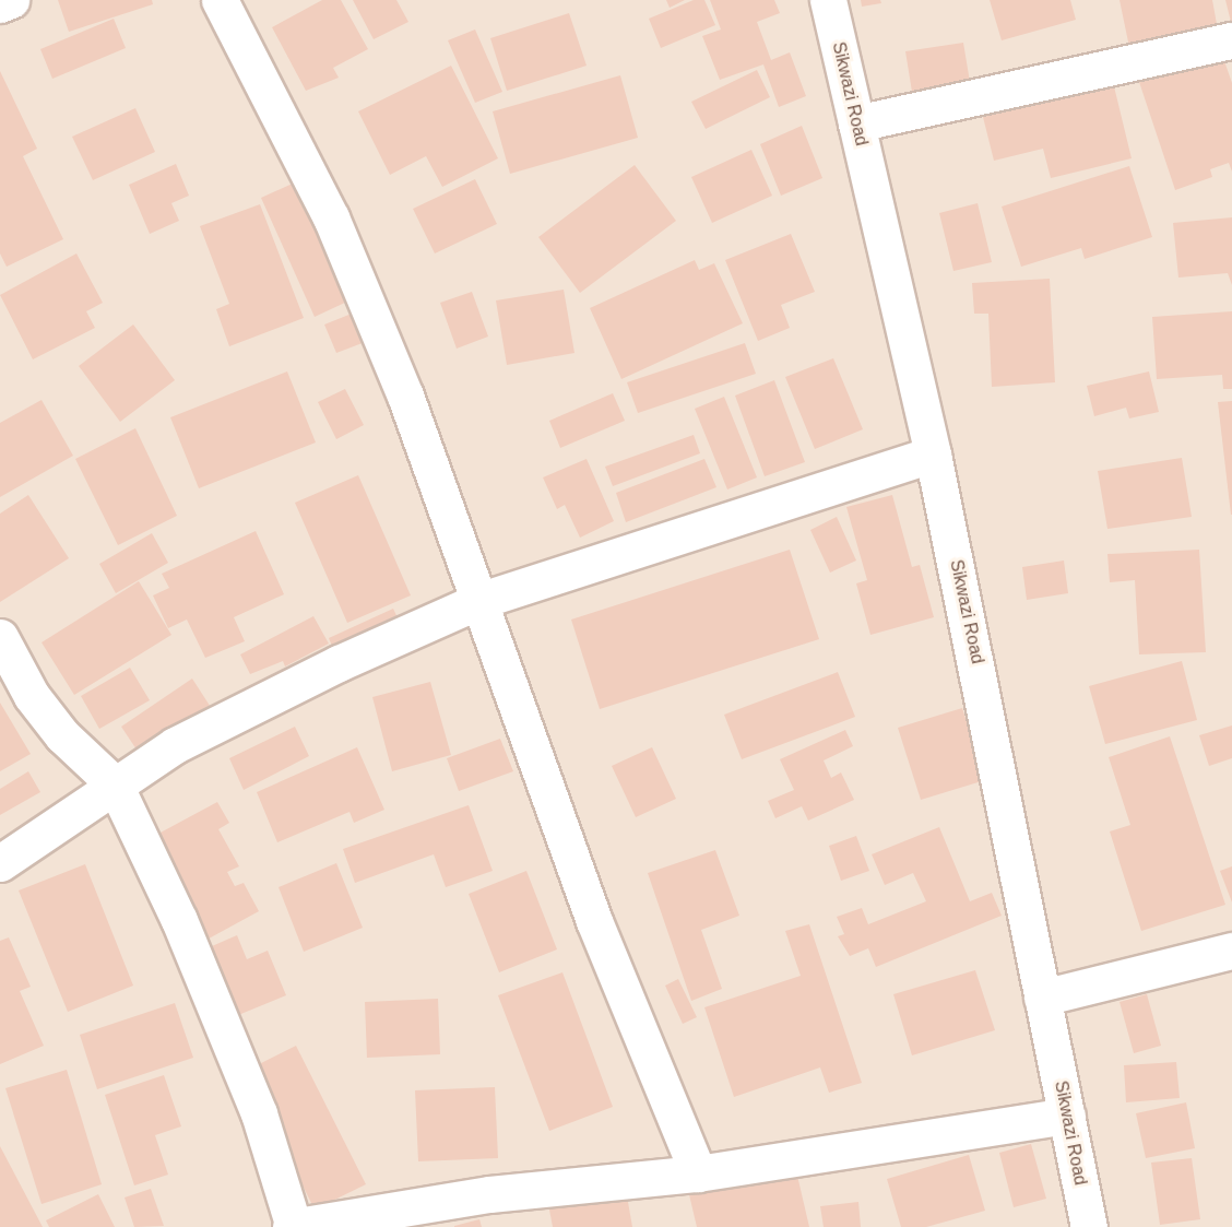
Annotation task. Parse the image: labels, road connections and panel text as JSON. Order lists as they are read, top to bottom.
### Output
{
  "streets": {
    "street": ["Sikwazi Road"]
  }
}
